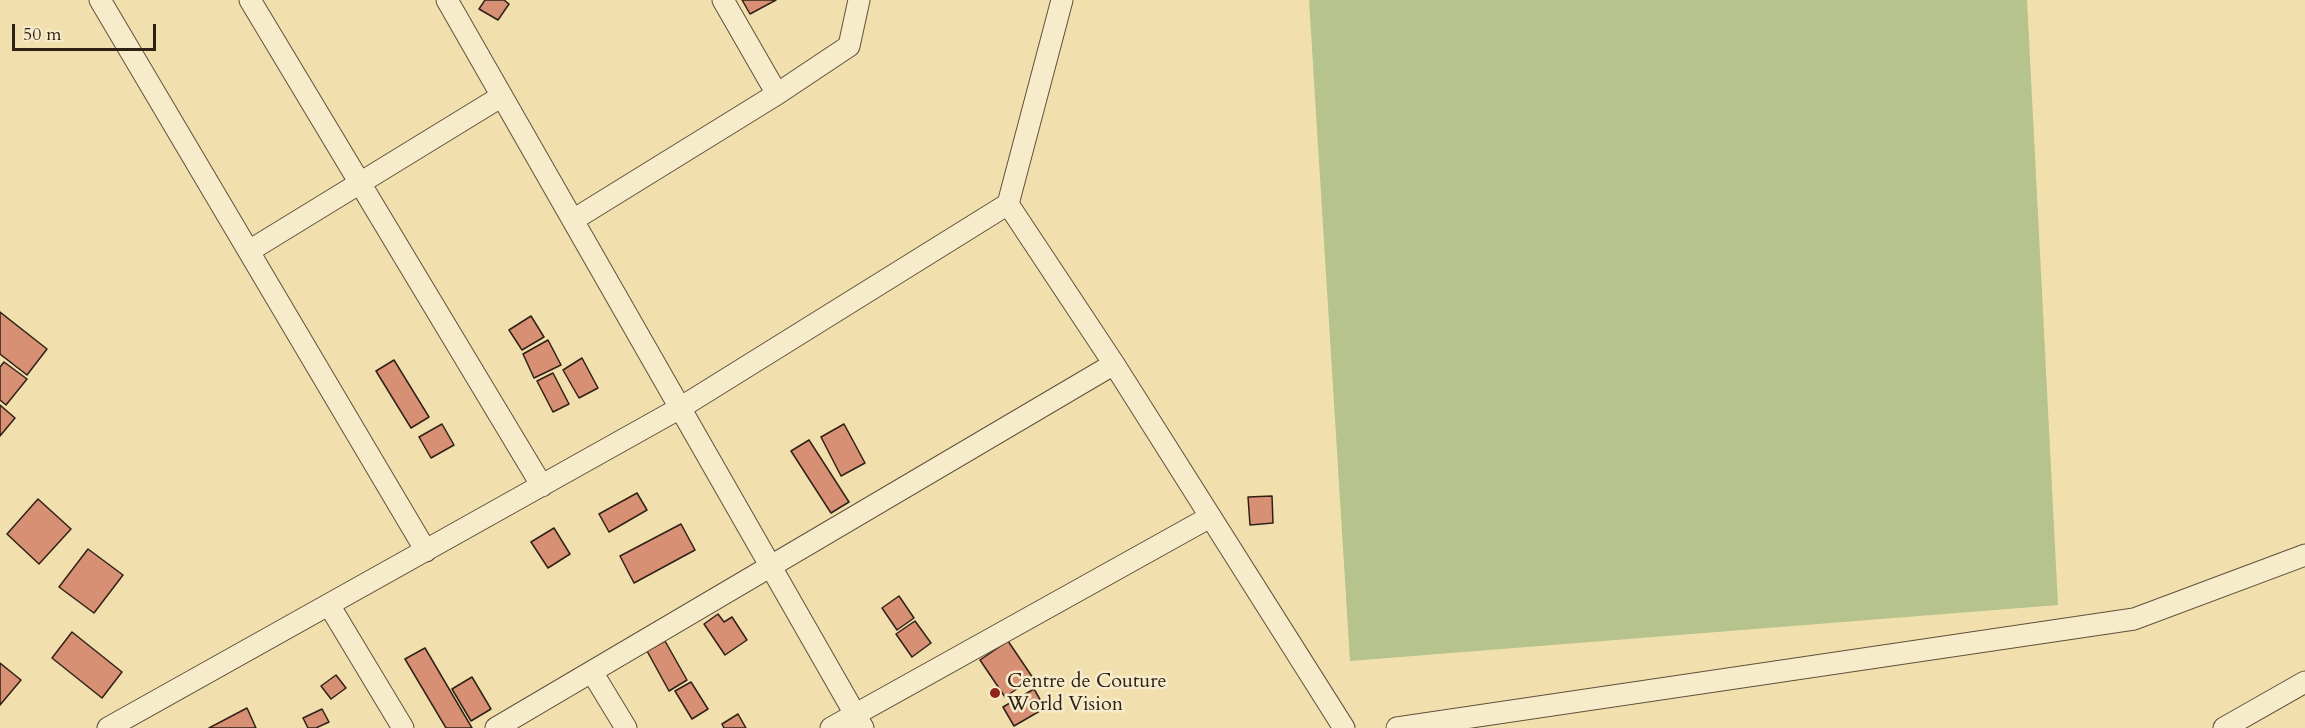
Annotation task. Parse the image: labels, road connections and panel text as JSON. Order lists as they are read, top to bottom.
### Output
{
  "places": ["Centre de Couture World Vision"],
  "scale_bar": "50 m"
}
